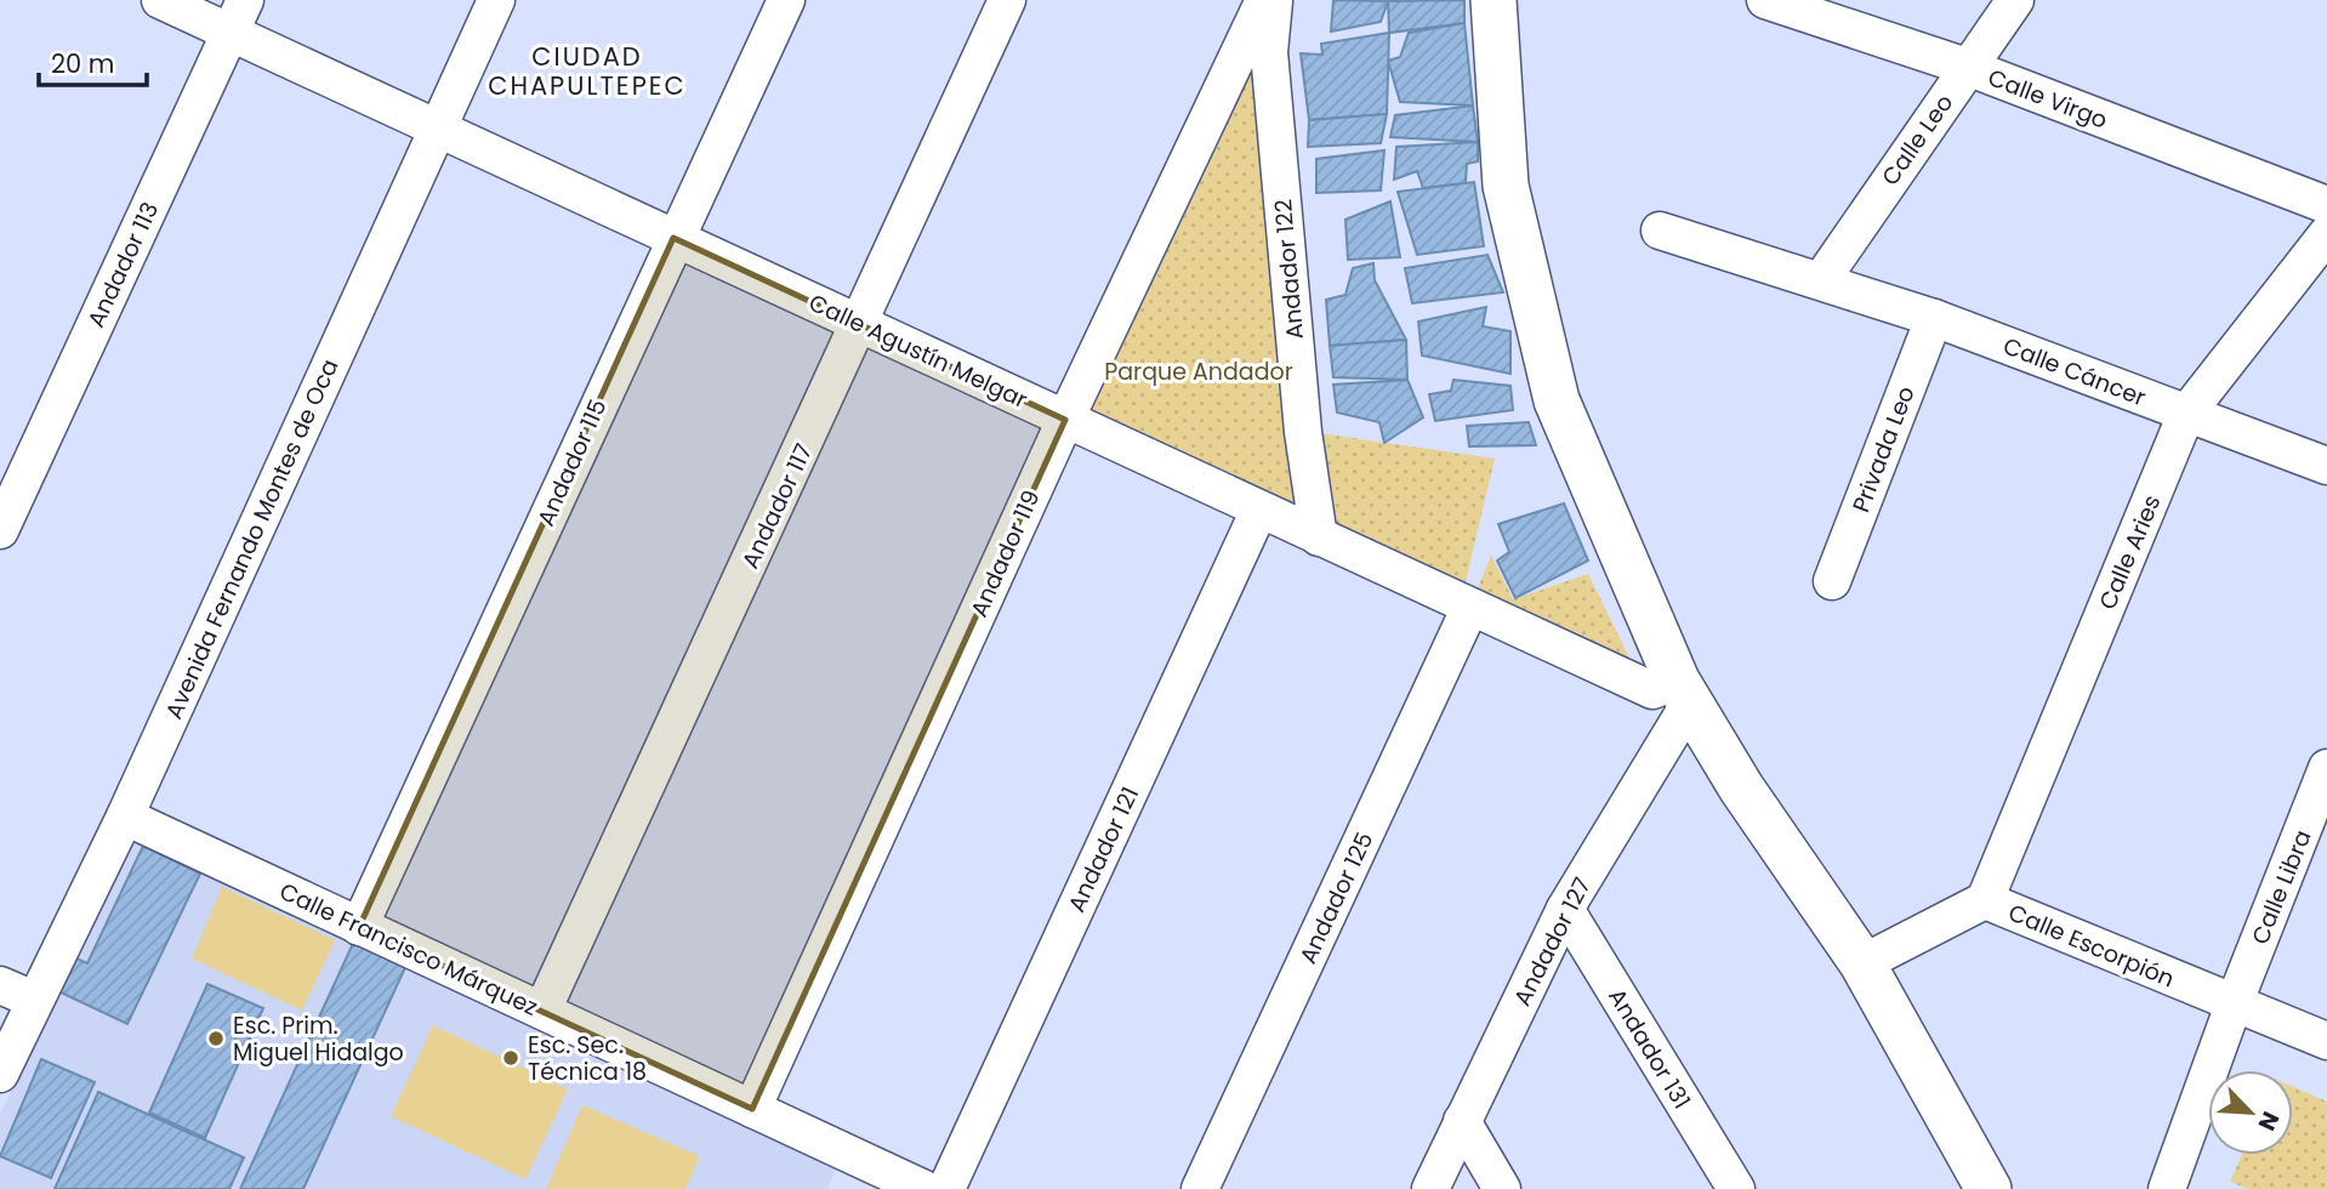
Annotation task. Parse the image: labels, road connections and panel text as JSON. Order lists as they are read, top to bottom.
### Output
{
  "streets": {
    "street": [
      "Calle Virgo",
      "Calle Leo",
      "Andador 113",
      "Andador 122",
      "Calle Agustín Melgar",
      "Calle Cáncer",
      "Privada Leo",
      "Andador 115",
      "Andador 117",
      "Avenida Fernando Montes de Oca",
      "Calle Aries",
      "Andador 119",
      "Andador 121",
      "Calle Libra",
      "Andador 125",
      "Andador 127",
      "Calle Escorpión",
      "Calle Francisco Márquez",
      "Andador 131"
    ]
  },
  "crossings": [
    ["Calle Virgo", "Calle Leo"],
    ["Calle Leo", "Calle Cáncer"],
    ["Andador 113", "Calle Agustín Melgar"],
    ["Andador 122", "Calle Agustín Melgar"],
    ["Calle Agustín Melgar", "Andador 115"],
    ["Calle Agustín Melgar", "Andador 117"],
    ["Calle Agustín Melgar", "Avenida Fernando Montes de Oca"],
    ["Calle Agustín Melgar", "Andador 119"],
    ["Calle Agustín Melgar", "Andador 121"],
    ["Calle Agustín Melgar", "Andador 125"],
    ["Calle Agustín Melgar", "Andador 127"],
    ["Calle Cáncer", "Privada Leo"],
    ["Calle Cáncer", "Calle Aries"],
    ["Andador 115", "Calle Francisco Márquez"],
    ["Andador 117", "Calle Francisco Márquez"],
    ["Avenida Fernando Montes de Oca", "Calle Francisco Márquez"],
    ["Calle Aries", "Calle Escorpión"],
    ["Andador 119", "Calle Francisco Márquez"],
    ["Calle Libra", "Calle Escorpión"],
    ["Andador 127", "Andador 131"]
  ],
  "districts": ["CIUDAD CHAPULTEPEC"],
  "parks": ["Parque Andador"],
  "places": ["Esc. Prim. Miguel Hidalgo", "Esc. Sec. Técnica 18"],
  "scale_bar": "20 m",
  "north": "bottom right"
}
